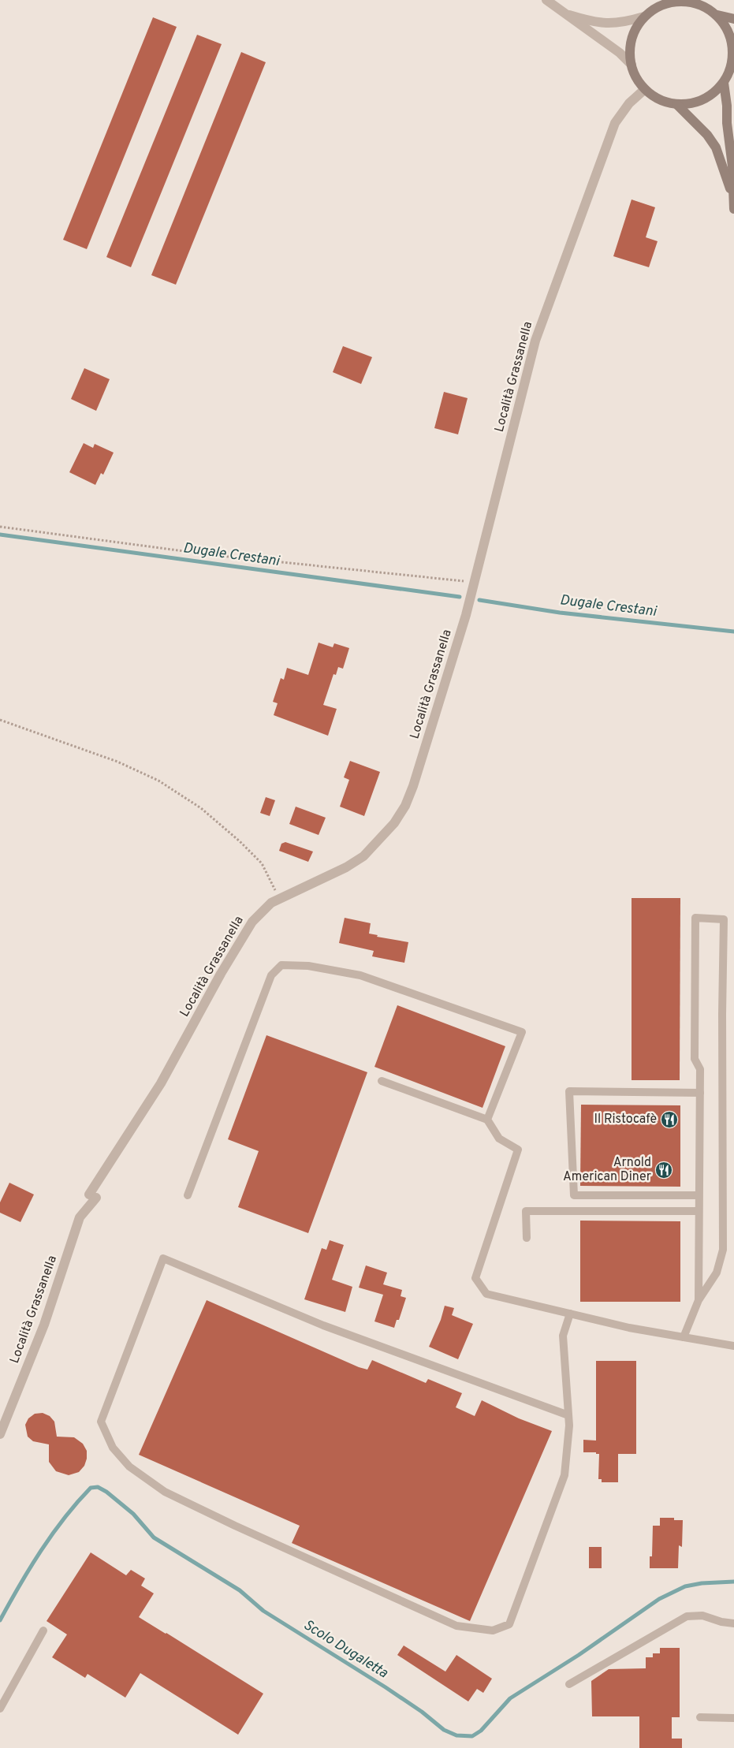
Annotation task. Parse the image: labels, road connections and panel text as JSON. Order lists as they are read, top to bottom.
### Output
{
  "streets": {
    "street": ["Località Grassanella"]
  },
  "water": ["Dugale Crestani", "Scolo Dugaletta"],
  "places": {
    "restaurant": ["Il Ristocafè", "Arnold American Diner"]
  }
}
